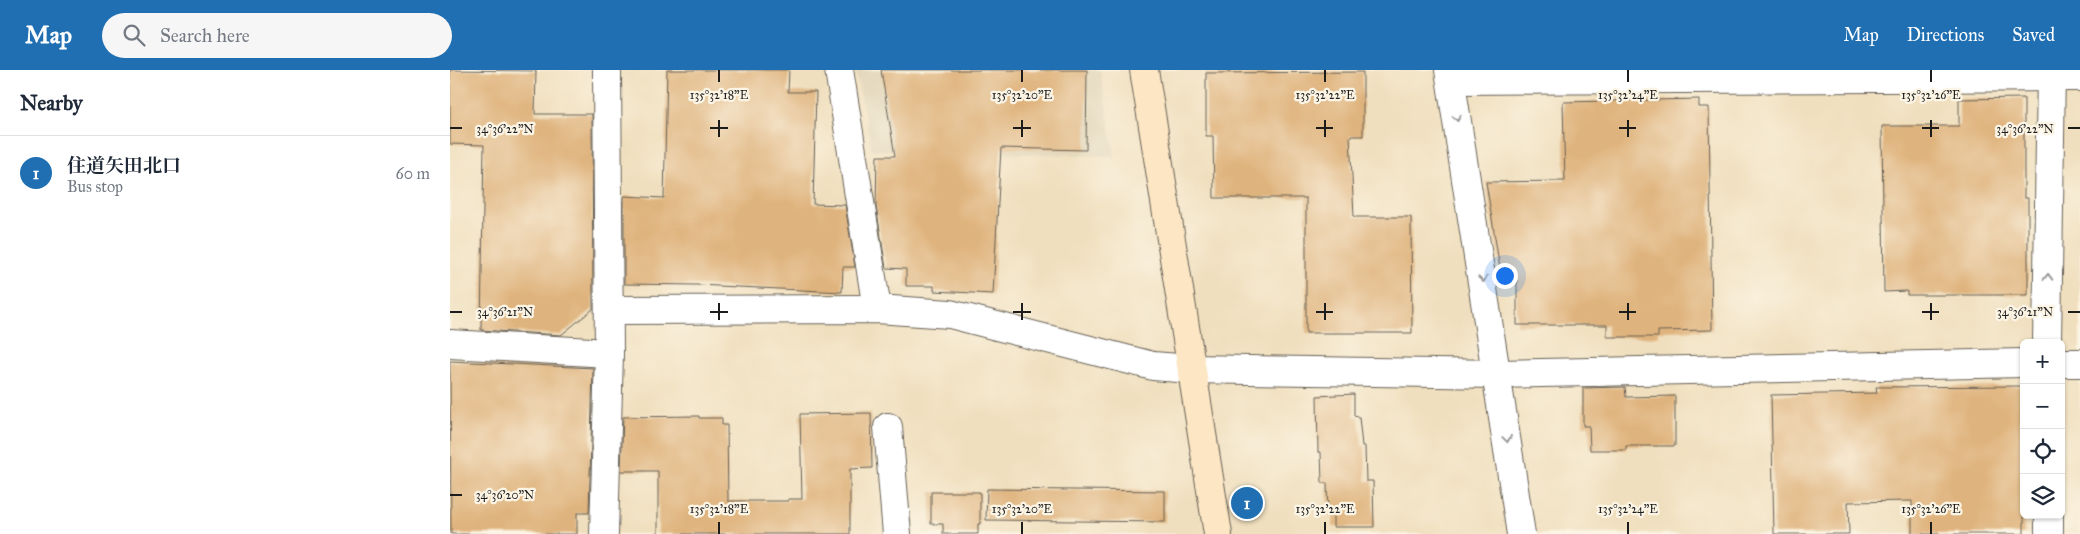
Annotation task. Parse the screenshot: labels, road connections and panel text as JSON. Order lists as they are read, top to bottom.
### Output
{
  "page": {
    "header": "Map",
    "search": "Search here",
    "nav": ["Map", "Directions", "Saved"],
    "heading": "Nearby",
    "list": [
      {
        "mark": "1",
        "name": "住道矢田北口",
        "note": "Bus stop",
        "value": "60 m"
      }
    ],
    "map_buttons": ["+", "−"],
    "pins": "1"
  },
  "coordinates": [
    "135°32'18\"E",
    "135°32'20\"E",
    "135°32'22\"E",
    "135°32'24\"E",
    "135°32'26\"E",
    "34°36'22\"N",
    "34°36'21\"N",
    "34°36'20\"N"
  ]
}
